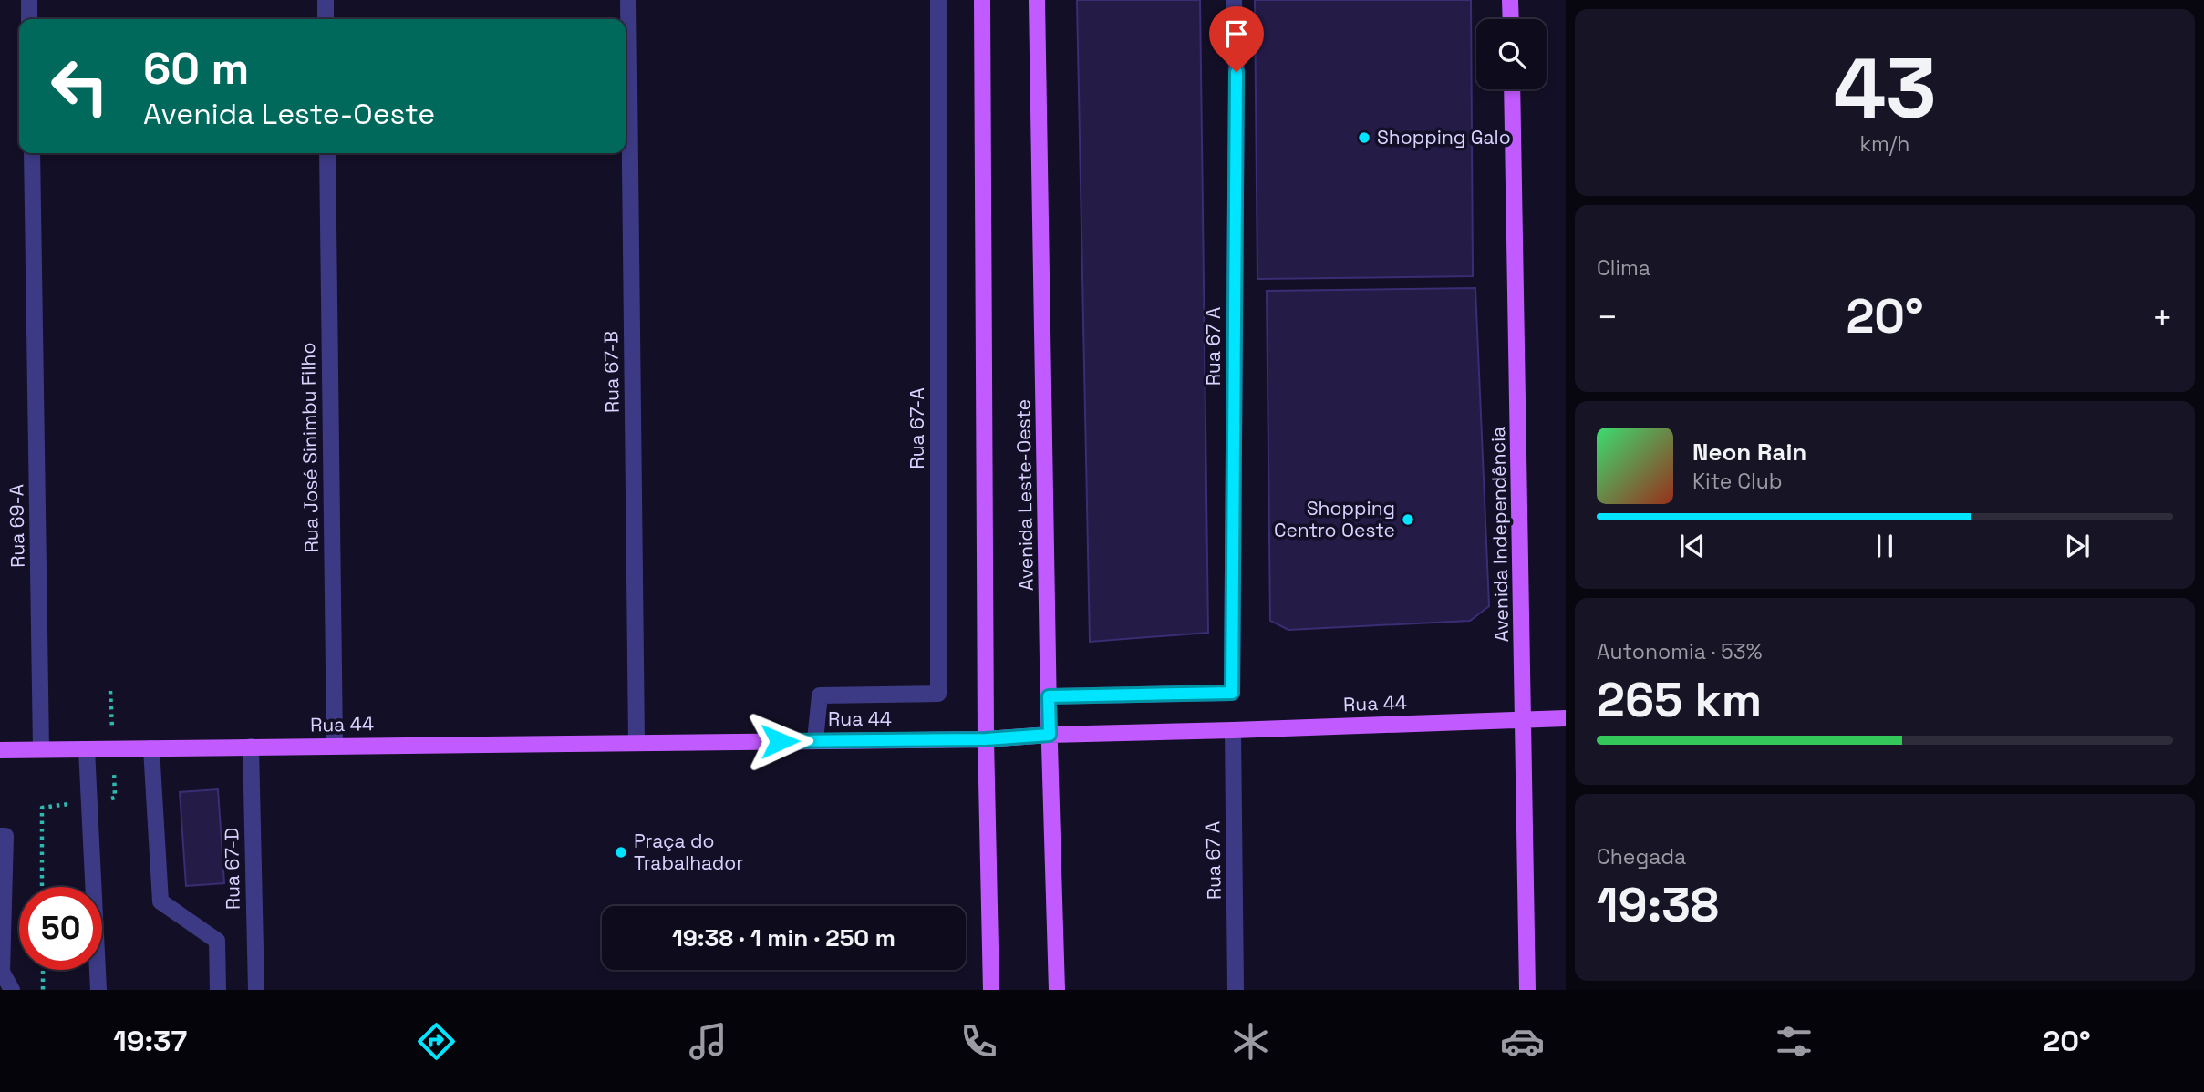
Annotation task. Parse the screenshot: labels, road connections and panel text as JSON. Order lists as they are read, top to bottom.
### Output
{
  "streets": {
    "main road": ["Avenida Leste-Oeste", "Avenida Independência", "Rua 44"],
    "street": [
      "Rua 67 A",
      "Rua 67-B",
      "Rua 67-A",
      "Rua José Sinimbu Filho",
      "Rua 69-A",
      "Rua 67-D"
    ]
  },
  "crossings": [
    ["Rua 67 A", "Avenida Leste-Oeste"],
    ["Rua 67 A", "Rua 44"],
    ["Rua 67-B", "Rua 44"],
    ["Rua 67-A", "Rua 44"],
    ["Rua José Sinimbu Filho", "Rua 44"],
    ["Avenida Leste-Oeste", "Rua 44"],
    ["Rua 69-A", "Rua 44"],
    ["Avenida Independência", "Rua 44"],
    ["Rua 44", "Rua 67-D"]
  ],
  "places": ["Shopping Galo", "Shopping Centro Oeste", "Praça do Trabalhador"],
  "page": {
    "tile": [
      ["43", "km/h"],
      "Clima",
      ["Autonomia · 53%", "265 km"],
      ["Chegada", "19:38"]
    ],
    "turn": ["60 m", "Avenida Leste-Oeste"],
    "heat": ["−", "20°", "+"],
    "song": ["Neon Rain", "Kite Club"],
    "limit": "50",
    "trip": "19:38 · 1 min · 250 m",
    "tabs": ["19:37", "20°"]
  }
}
